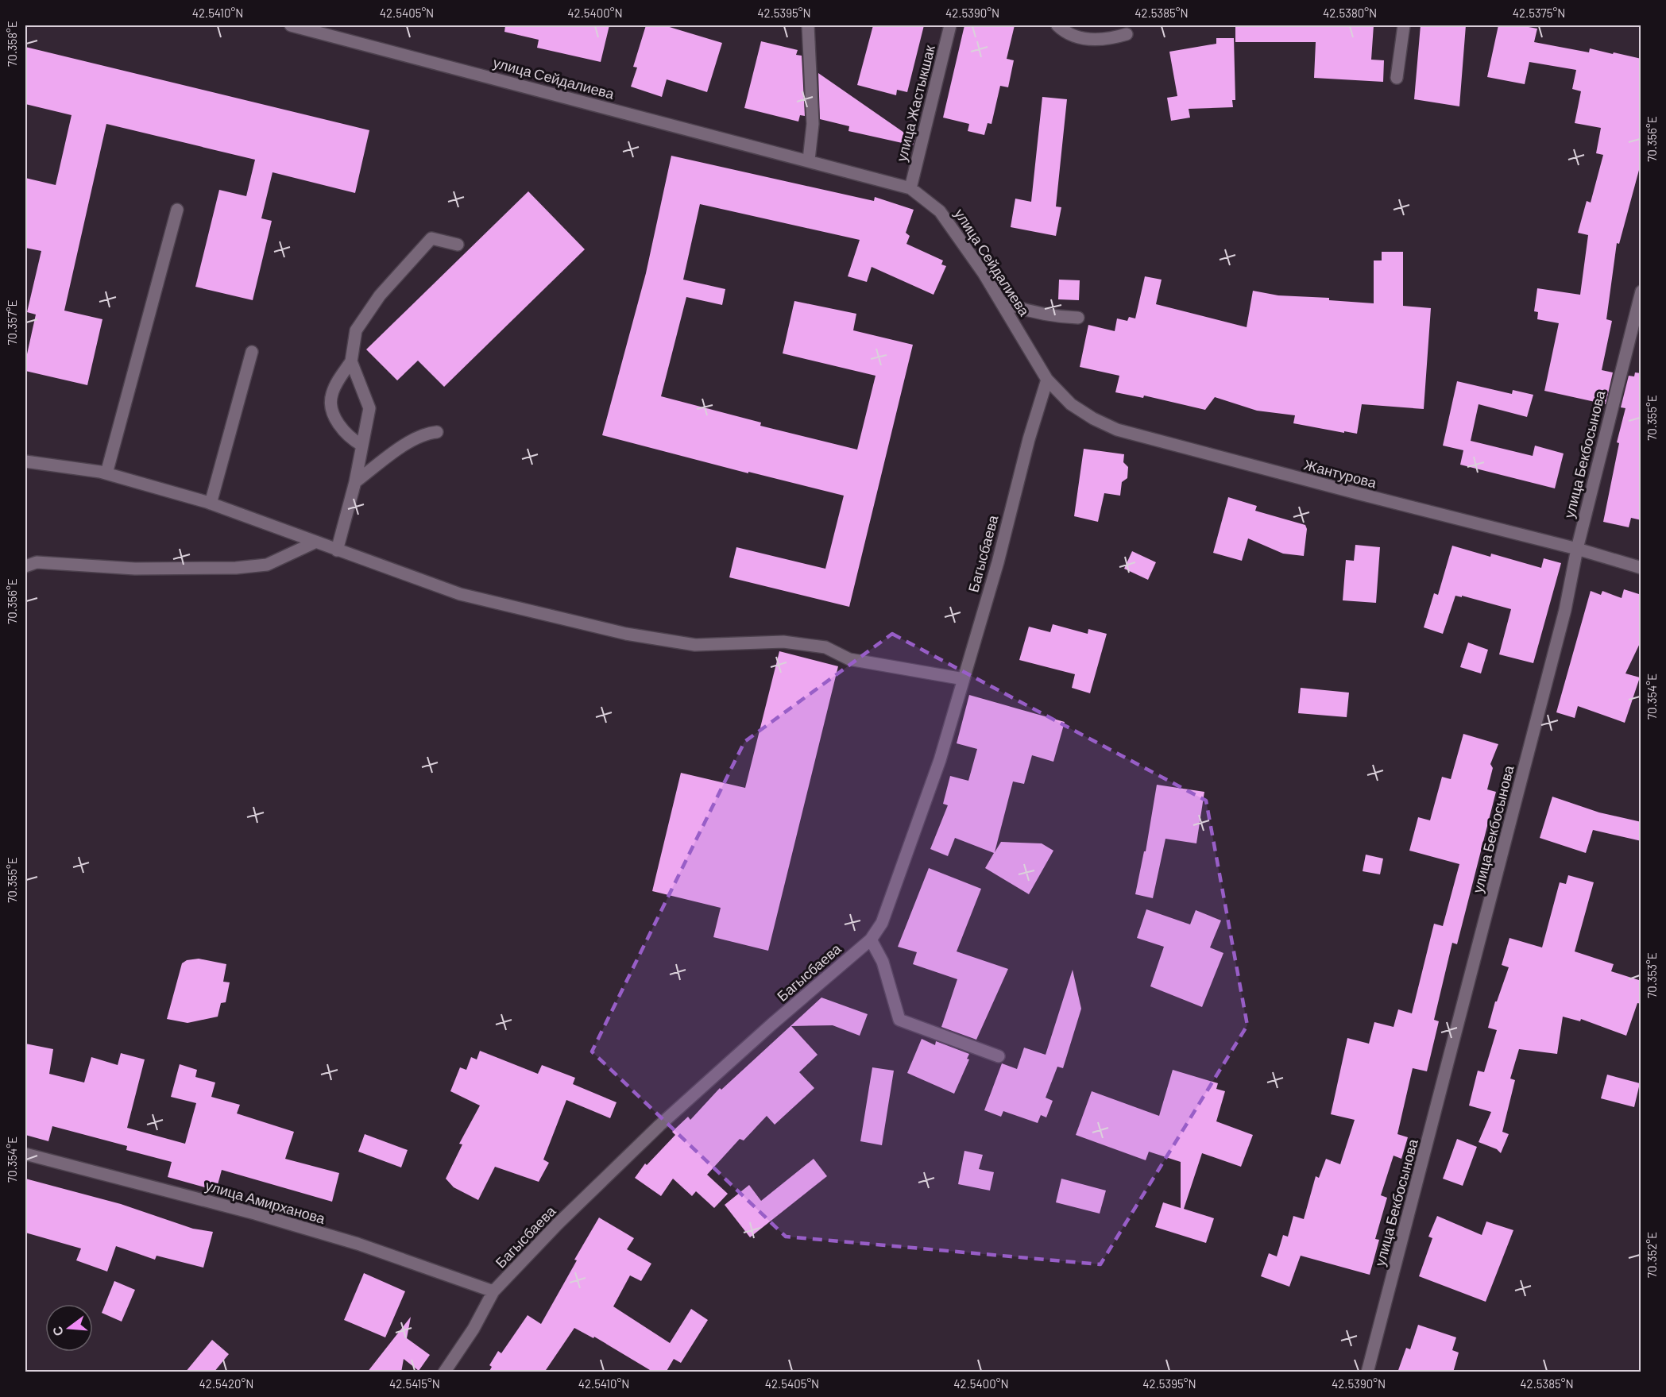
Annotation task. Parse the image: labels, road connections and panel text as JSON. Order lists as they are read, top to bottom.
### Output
{
  "streets": {
    "street": [
      "улица Сейдалиева",
      "улица Жастыкшак",
      "улица Бекбосынова",
      "Жантурова",
      "Багысбаева",
      "улица Амирханова"
    ]
  },
  "crossings": [
    ["улица Сейдалиева", "улица Жастыкшак"],
    ["улица Сейдалиева", "Жантурова"],
    ["улица Сейдалиева", "Багысбаева"],
    ["улица Бекбосынова", "Жантурова"],
    ["Жантурова", "Багысбаева"],
    ["Багысбаева", "улица Амирханова"]
  ],
  "north": "left",
  "coordinates": [
    "42.5410°N",
    "42.5405°N",
    "42.5400°N",
    "42.5395°N",
    "42.5390°N",
    "42.5385°N",
    "42.5380°N",
    "42.5375°N",
    "70.358°E",
    "70.356°E",
    "70.357°E",
    "70.355°E",
    "70.354°E",
    "70.353°E",
    "70.352°E",
    "42.5420°N",
    "42.5415°N"
  ]
}
